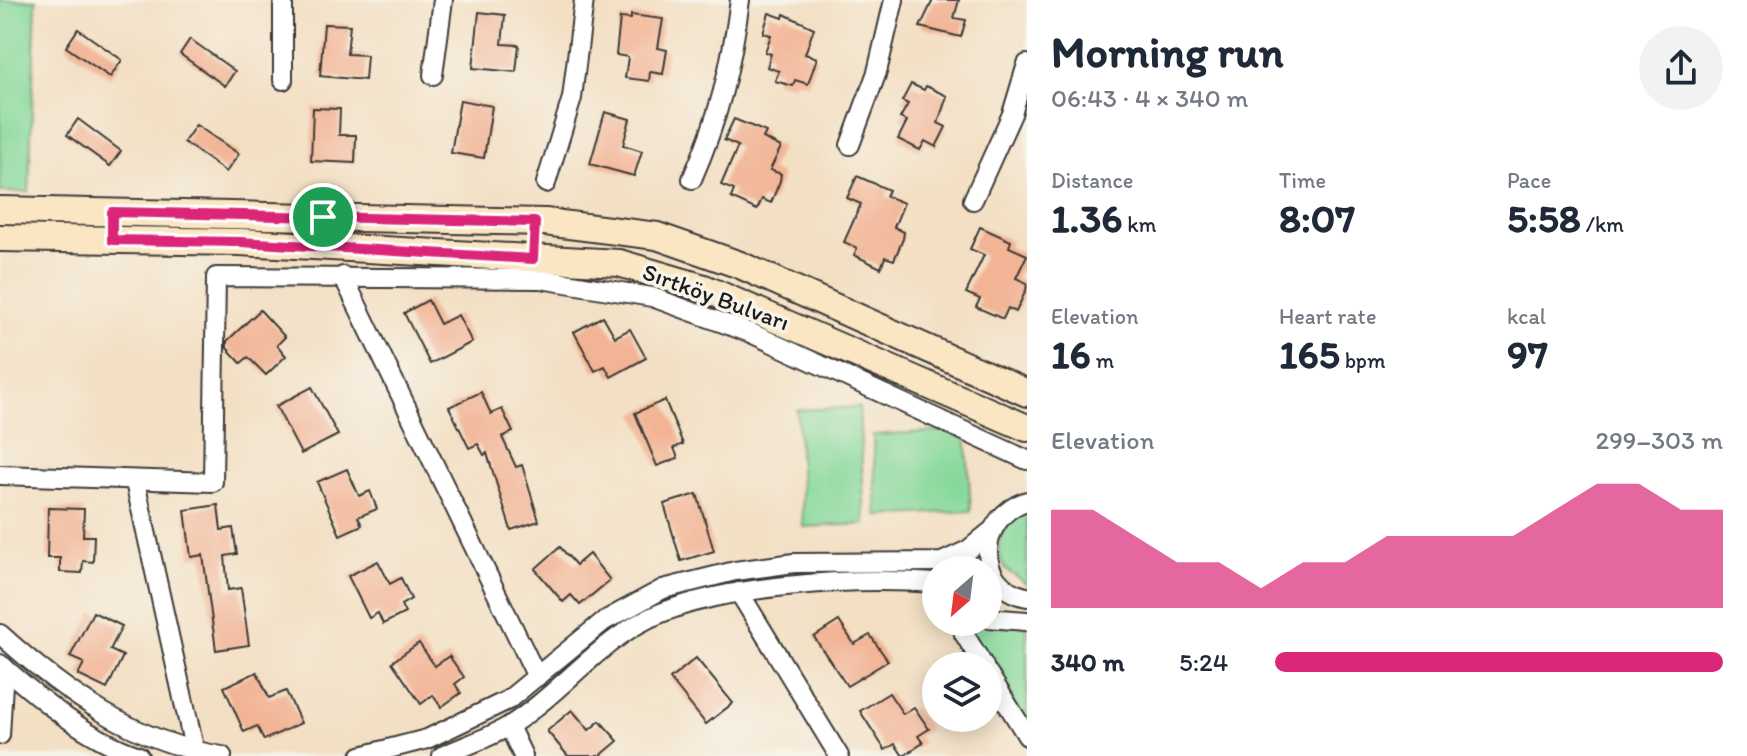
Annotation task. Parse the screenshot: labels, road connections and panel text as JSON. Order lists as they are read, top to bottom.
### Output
{
  "streets": {
    "main road": ["Sırtköy Bulvarı"]
  },
  "north": "bottom left",
  "page": {
    "heading": ["Morning run", "06:43 · 4 × 340 m"],
    "stats": [
      ["Distance", "1.36 km"],
      ["Time", "8:07"],
      ["Pace", "5:58 /km"],
      ["Elevation", "16 m"],
      ["Heart rate", "165 bpm"],
      ["kcal", "97"]
    ],
    "chart": ["Elevation", "299–303 m"],
    "list": [
      {
        "name": "340 m",
        "note": "5:24"
      }
    ]
  }
}
